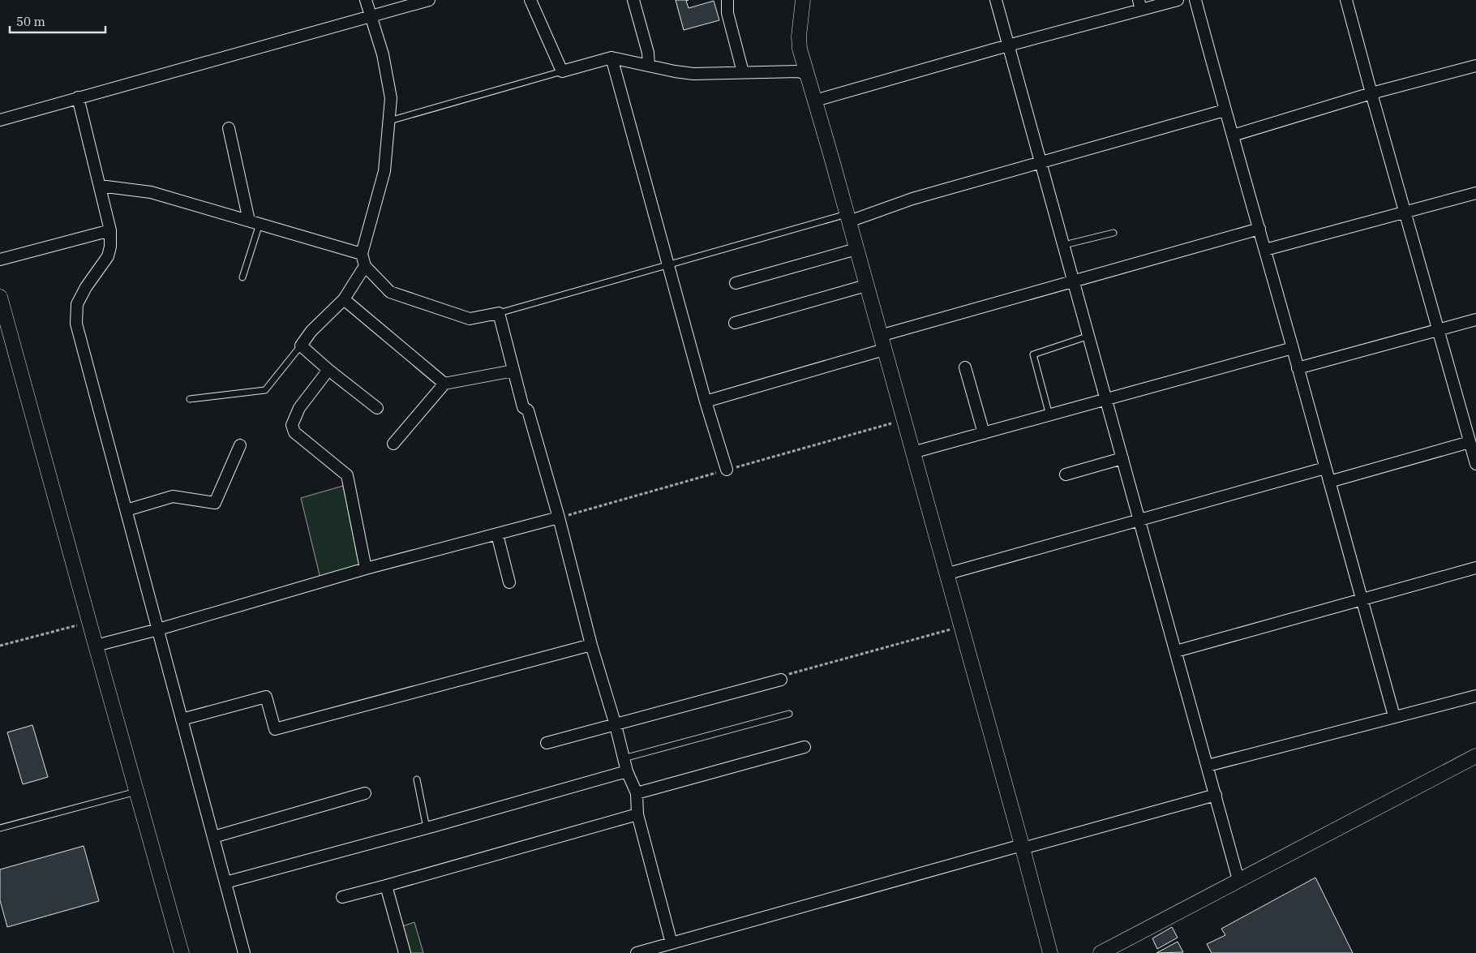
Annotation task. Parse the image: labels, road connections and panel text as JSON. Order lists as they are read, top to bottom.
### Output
{
  "scale_bar": "50 m"
}
